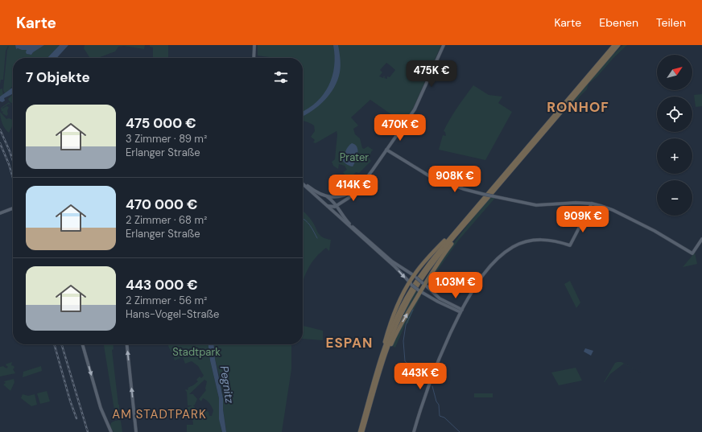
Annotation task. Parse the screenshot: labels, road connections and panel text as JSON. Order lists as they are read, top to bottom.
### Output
{
  "districts": ["RONHOF", "ESPAN", "AM STADTPARK"],
  "water": ["Pegnitz"],
  "parks": ["Prater", "Stadtpark"],
  "north": "top right",
  "page": {
    "header": "Karte",
    "nav": ["Karte", "Ebenen", "Teilen"],
    "map_buttons": ["+", "−"],
    "heading": "7 Objekte",
    "price": [
      "475K €",
      "470K €",
      "908K €",
      "414K €",
      "909K €",
      "1.03M €",
      "443K €"
    ],
    "list": [
      {
        "name": "475 000 €",
        "note": "3 Zimmer · 89 m² · Erlanger Straße"
      },
      {
        "name": "470 000 €",
        "note": "2 Zimmer · 68 m² · Erlanger Straße"
      },
      {
        "name": "443 000 €",
        "note": "2 Zimmer · 56 m² · Hans-Vogel-Straße"
      }
    ]
  }
}
